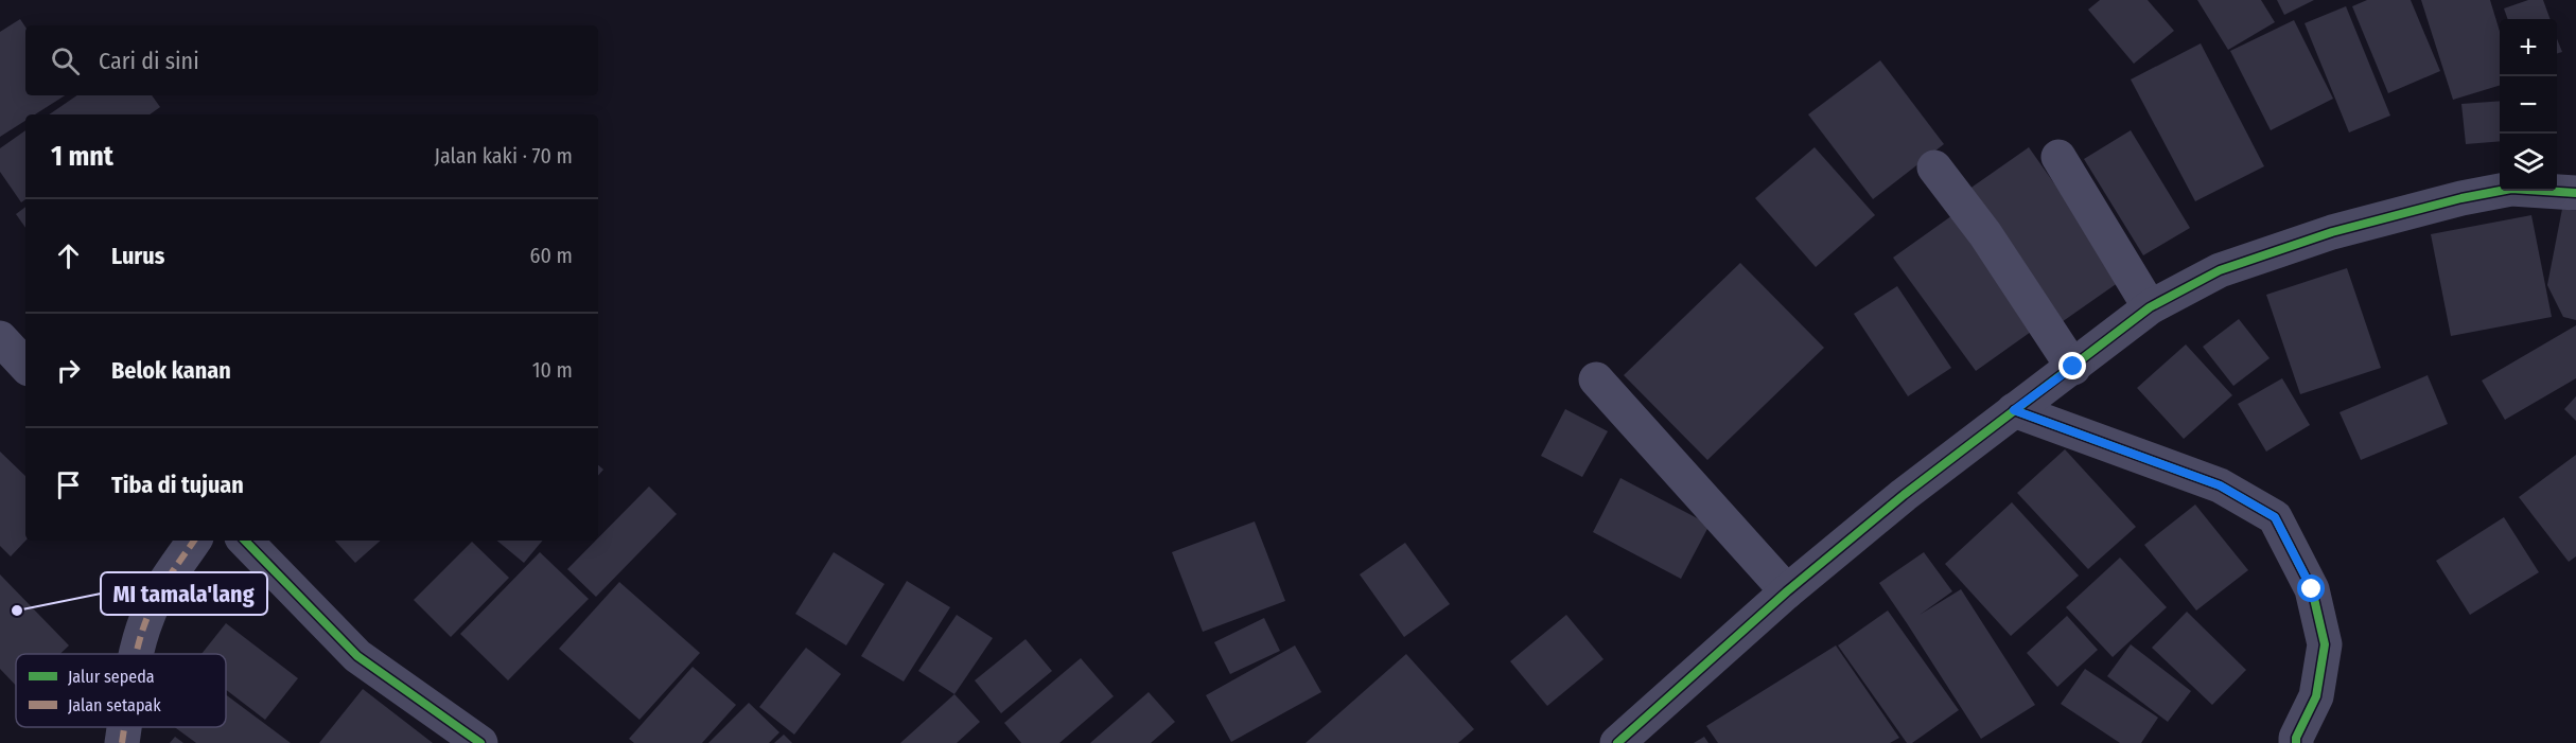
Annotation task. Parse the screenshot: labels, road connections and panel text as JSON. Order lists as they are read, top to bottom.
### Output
{
  "places": ["MI tamala'lang"],
  "legend": ["Jalur sepeda", "Jalan setapak"],
  "page": {
    "map_buttons": ["+", "−"],
    "search": "Cari di sini",
    "heading": ["1 mnt", "Jalan kaki · 70 m"],
    "list": [
      ["Lurus", "60 m"],
      ["Belok kanan", "10 m"],
      "Tiba di tujuan"
    ]
  }
}
